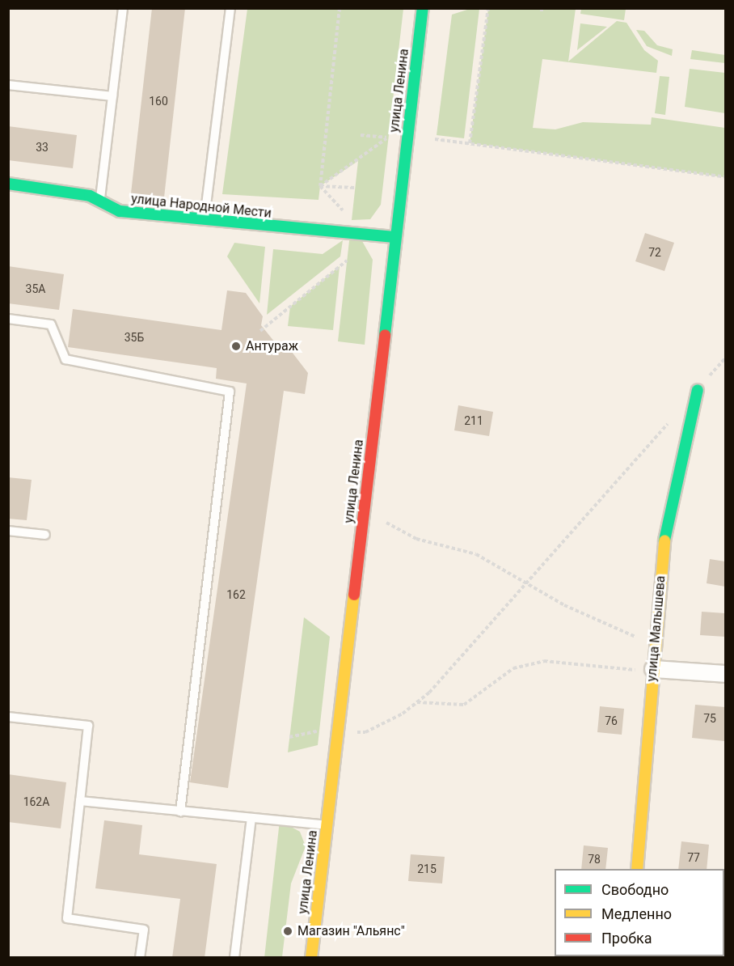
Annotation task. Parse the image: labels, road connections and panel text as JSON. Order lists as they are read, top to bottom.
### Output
{
  "streets": {
    "street": ["улица Ленина", "улица Народной Мести", "улица Малышева"]
  },
  "crossings": [
    ["улица Ленина", "улица Народной Мести"]
  ],
  "places": ["Антураж", "Магазин \"Альянс\""],
  "house_numbers": [
    "160",
    "33",
    "72",
    "35А",
    "35Б",
    "211",
    "162",
    "75",
    "76",
    "162А",
    "77",
    "78",
    "215"
  ],
  "legend": ["Свободно", "Медленно", "Пробка"]
}
